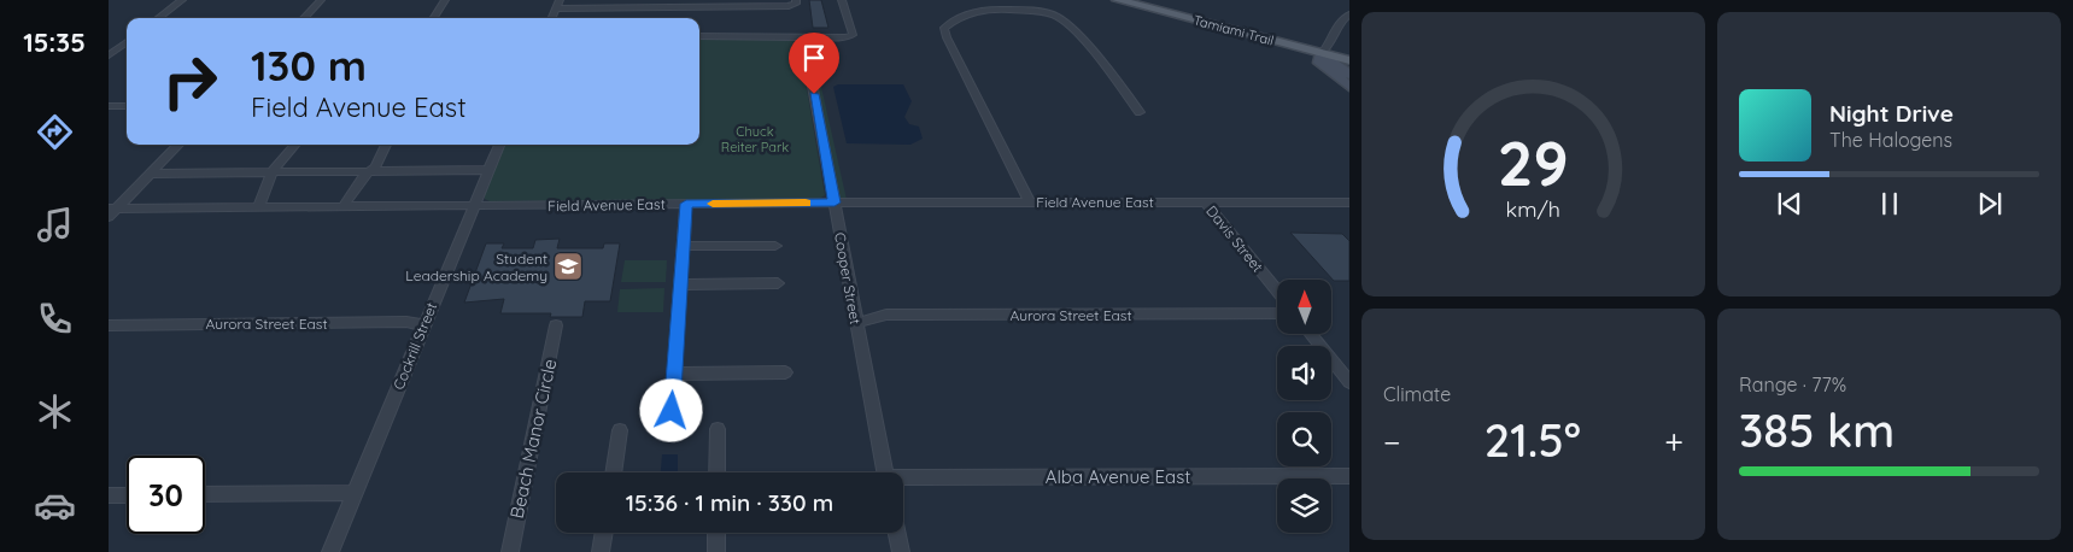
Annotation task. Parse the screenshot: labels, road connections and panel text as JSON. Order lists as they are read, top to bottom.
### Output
{
  "streets": {
    "main road": ["Tamiami Trail"],
    "street": [
      "Field Avenue East",
      "Davis Street",
      "Cooper Street",
      "Aurora Street East",
      "Cockrill Street",
      "Beach Manor Circle",
      "Alba Avenue East"
    ]
  },
  "crossings": [
    ["Field Avenue East", "Davis Street"],
    ["Field Avenue East", "Cooper Street"],
    ["Field Avenue East", "Cockrill Street"],
    ["Cooper Street", "Aurora Street East"],
    ["Aurora Street East", "Cockrill Street"]
  ],
  "parks": ["Chuck Reiter Park"],
  "places": {
    "school or university": ["Student Leadership Academy"]
  },
  "north": "top",
  "page": {
    "tabs": "15:35",
    "turn": ["130 m", "Field Avenue East"],
    "song": ["Night Drive", "The Halogens"],
    "tile": [
      "Climate",
      ["Range · 77%", "385 km"]
    ],
    "heat": ["−", "21.5°", "+"],
    "limit": "30",
    "trip": "15:36 · 1 min · 330 m",
    "gauge": ["29", "km/h"]
  }
}
